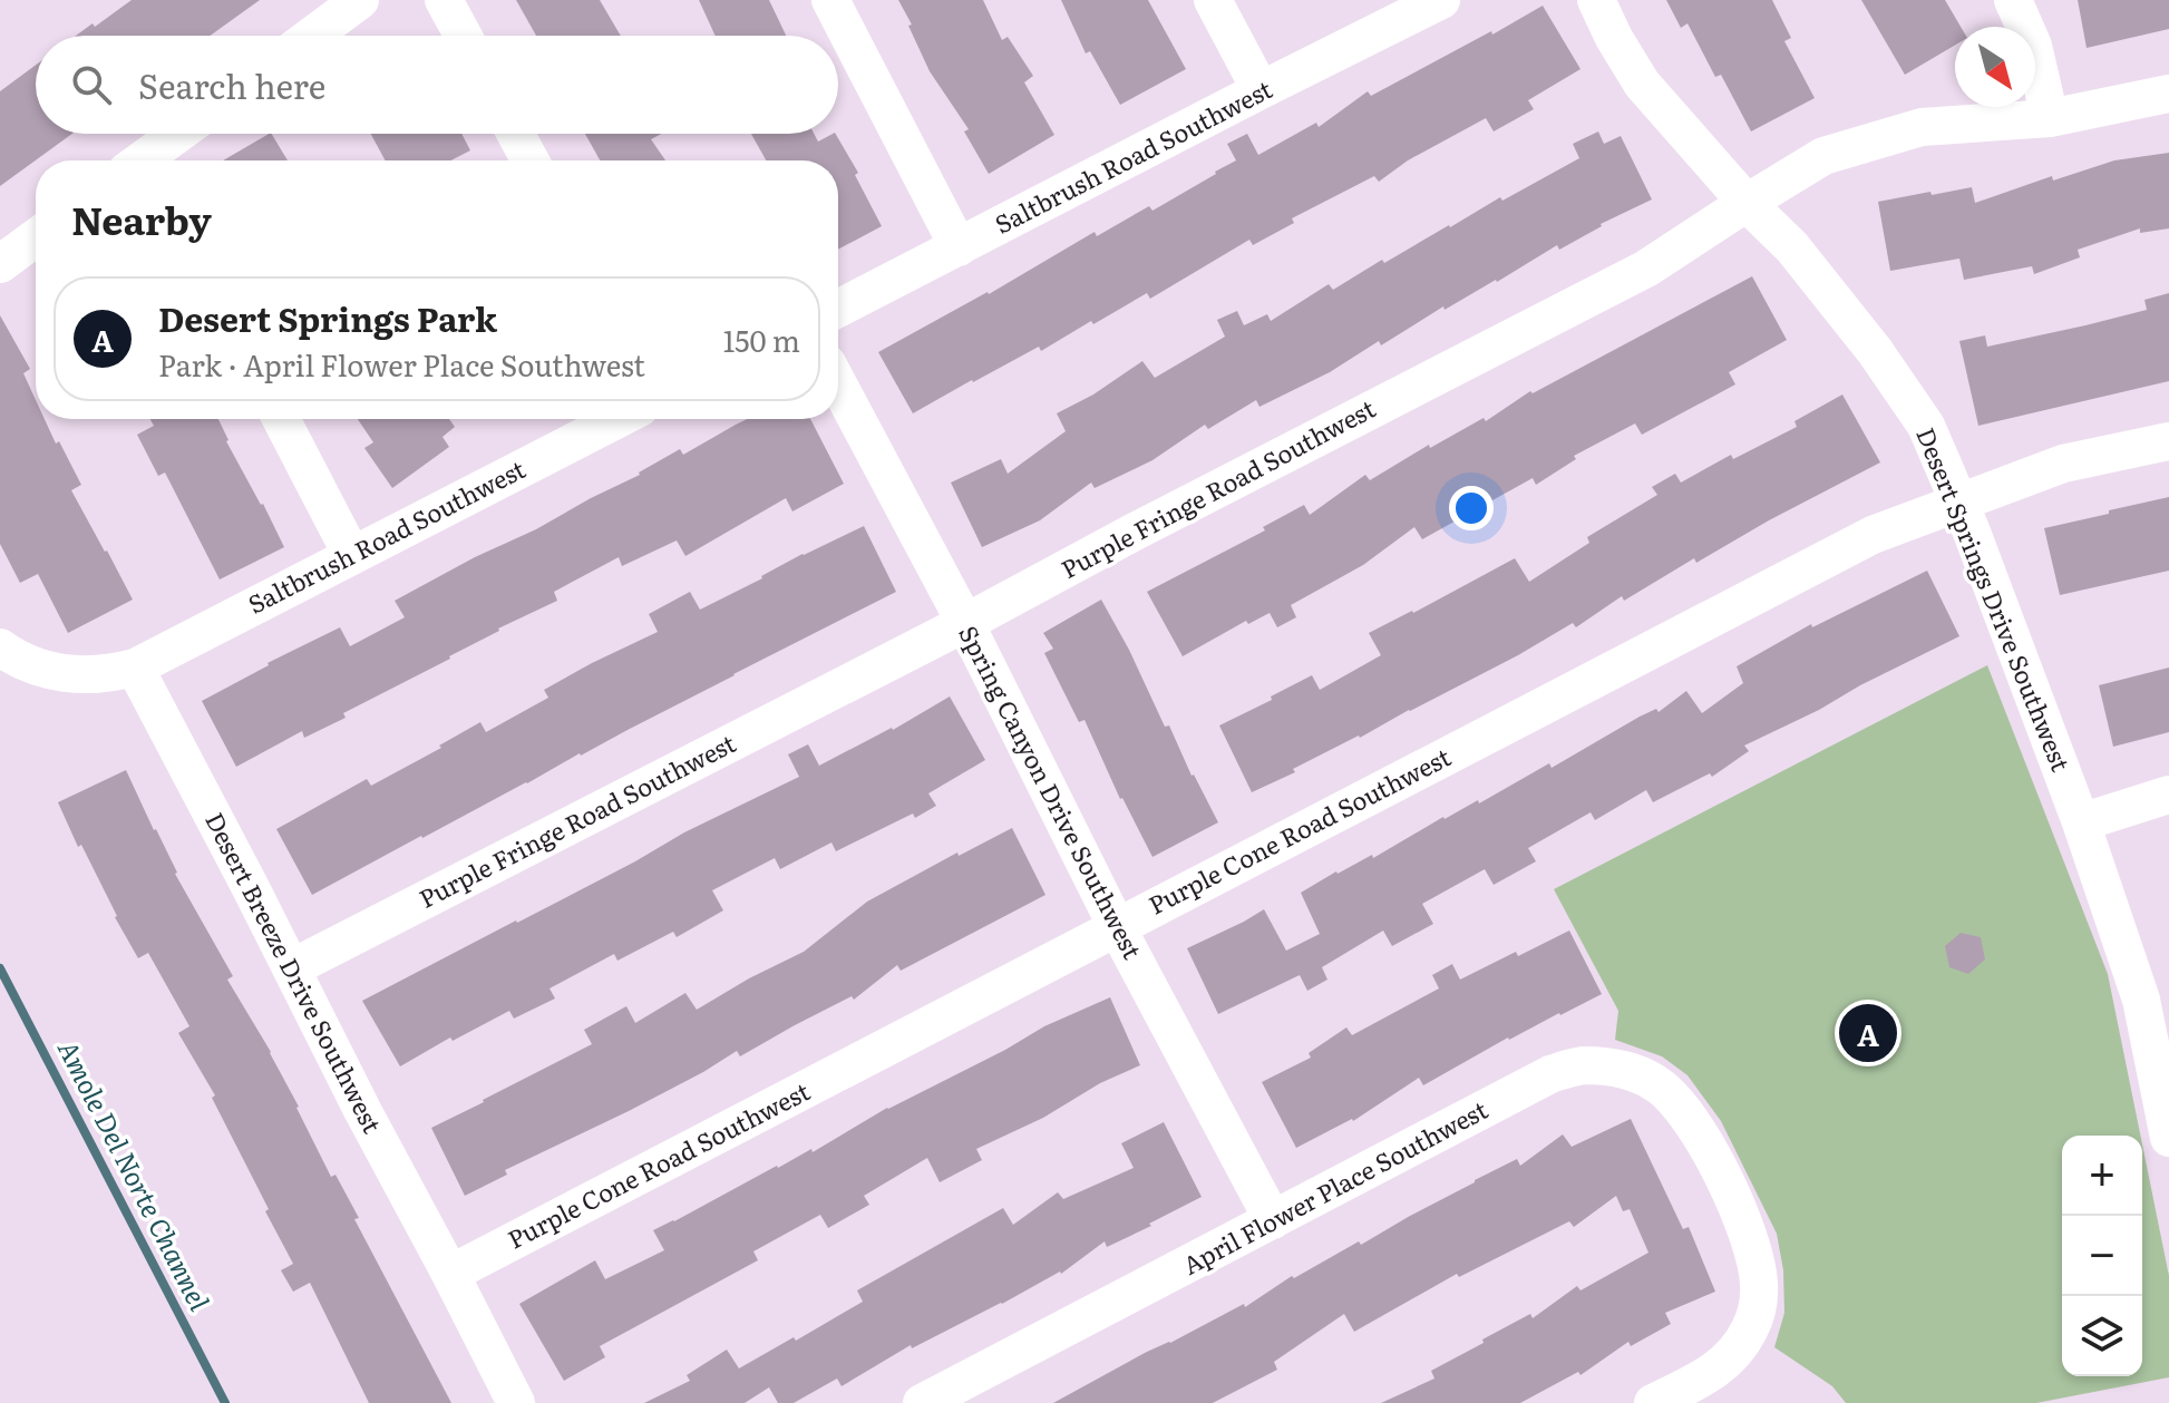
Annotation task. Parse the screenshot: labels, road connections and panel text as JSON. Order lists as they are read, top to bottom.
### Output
{
  "streets": {
    "street": [
      "Saltbrush Road Southwest",
      "Purple Fringe Road Southwest",
      "Desert Springs Drive Southwest",
      "Spring Canyon Drive Southwest",
      "Purple Cone Road Southwest",
      "Desert Breeze Drive Southwest",
      "April Flower Place Southwest"
    ]
  },
  "crossings": [
    ["Saltbrush Road Southwest", "Desert Breeze Drive Southwest"],
    ["Purple Fringe Road Southwest", "Desert Springs Drive Southwest"],
    ["Purple Fringe Road Southwest", "Spring Canyon Drive Southwest"],
    ["Purple Fringe Road Southwest", "Desert Breeze Drive Southwest"],
    ["Desert Springs Drive Southwest", "Purple Cone Road Southwest"],
    ["Spring Canyon Drive Southwest", "Purple Cone Road Southwest"],
    ["Spring Canyon Drive Southwest", "April Flower Place Southwest"],
    ["Purple Cone Road Southwest", "Desert Breeze Drive Southwest"]
  ],
  "water": ["Amole Del Norte Channel"],
  "north": "bottom right",
  "page": {
    "search": "Search here",
    "heading": "Nearby",
    "list": [
      {
        "mark": "A",
        "name": "Desert Springs Park",
        "note": "Park · April Flower Place Southwest",
        "value": "150 m"
      }
    ],
    "pins": "A",
    "map_buttons": ["+", "−"]
  }
}
